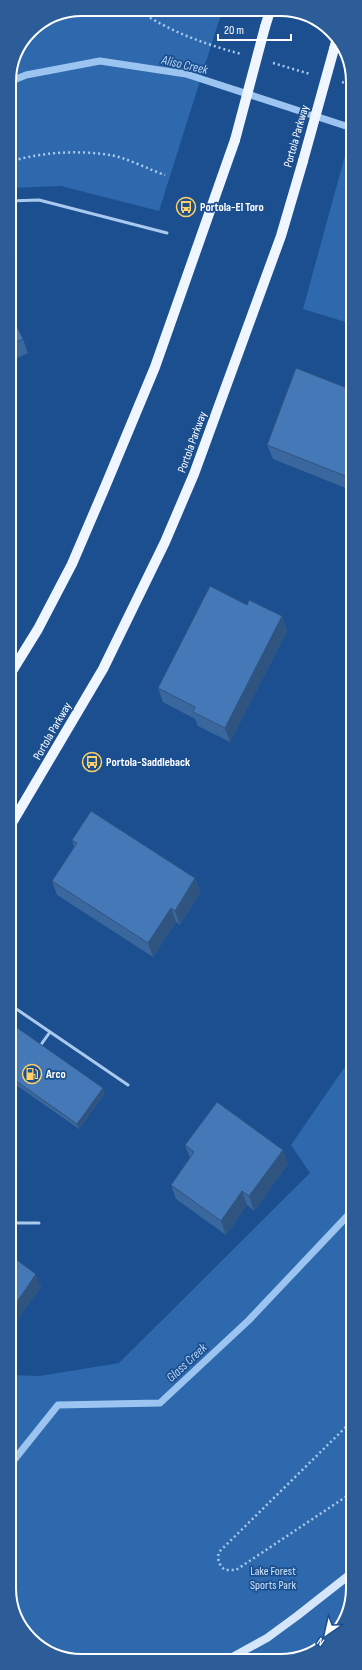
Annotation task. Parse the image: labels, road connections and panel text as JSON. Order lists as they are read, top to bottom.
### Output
{
  "streets": {
    "main road": ["Portola Parkway"]
  },
  "water": ["Aliso Creek", "Glass Creek"],
  "parks": ["Lake Forest Sports Park"],
  "places": {
    "bus stop": ["Portola-El Toro", "Portola-Saddleback"],
    "fuel station": ["Arco"]
  },
  "scale_bar": "20 m",
  "north": "bottom left"
}
